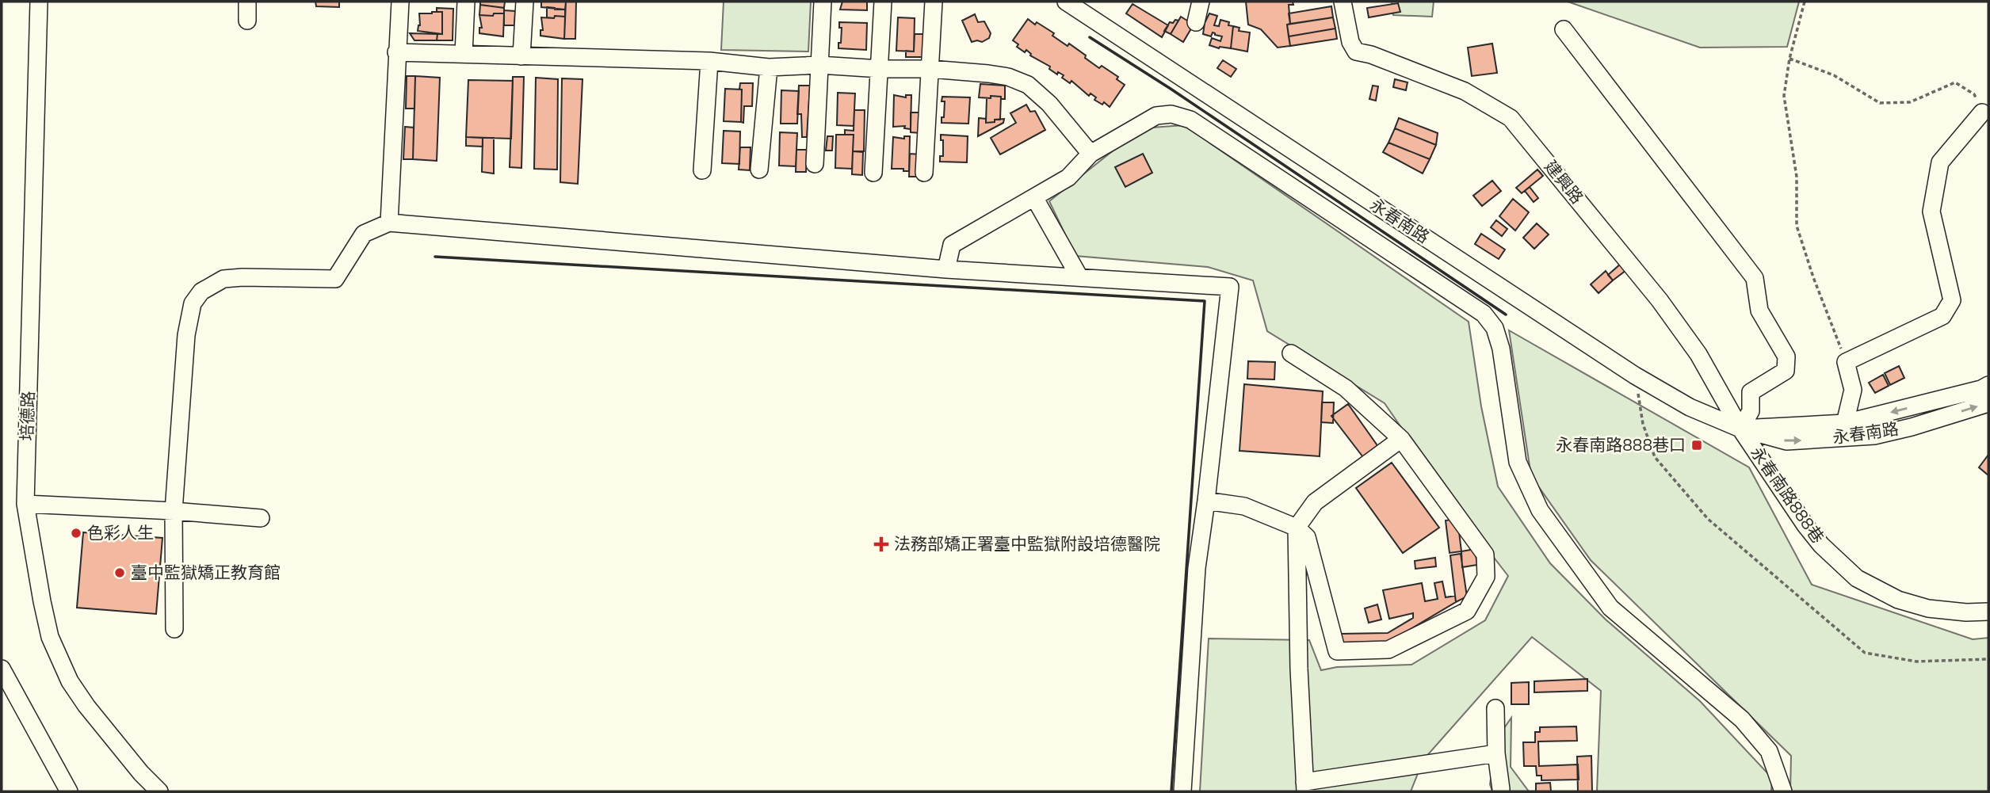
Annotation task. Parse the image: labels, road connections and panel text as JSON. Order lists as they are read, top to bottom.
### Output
{
  "streets": {
    "street": [
      "建興路",
      "永春南路",
      "培德路",
      "永春南路888巷"
    ]
  },
  "crossings": [
    ["建興路", "永春南路"],
    ["建興路", "永春南路888巷"],
    ["永春南路", "永春南路888巷"]
  ],
  "places": {
    "transit": ["永春南路888巷口"],
    "other": ["色彩人生", "臺中監獄矯正教育館"],
    "health": ["法務部矯正署臺中監獄附設培德醫院"]
  }
}
